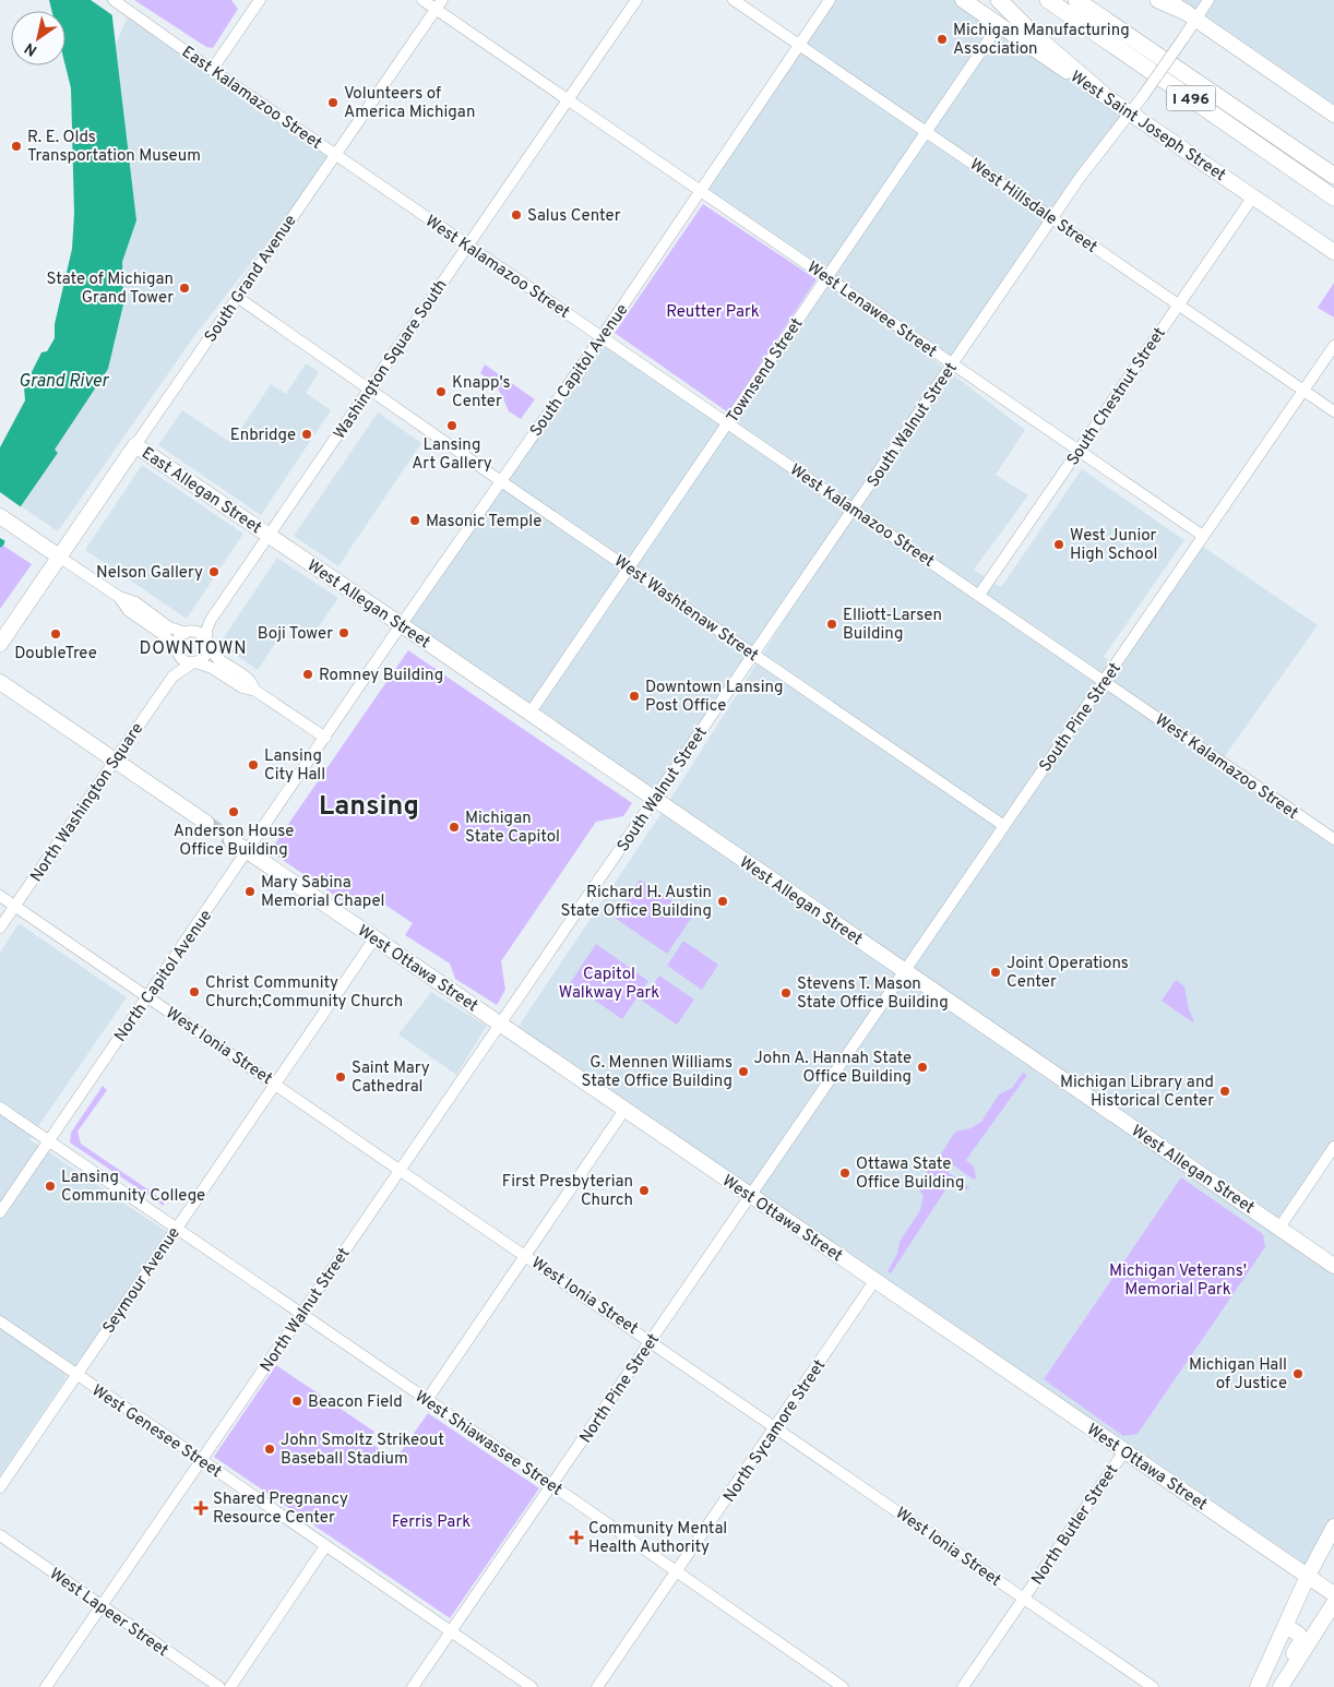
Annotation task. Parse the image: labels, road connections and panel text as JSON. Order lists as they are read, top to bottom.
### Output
{
  "streets": {
    "highway": ["I 496"],
    "main road": [
      "West Saint Joseph Street",
      "South Grand Avenue",
      "East Allegan Street",
      "West Allegan Street",
      "West Ottawa Street"
    ],
    "street": [
      "East Kalamazoo Street",
      "West Hillsdale Street",
      "West Kalamazoo Street",
      "West Lenawee Street",
      "Washington Square South",
      "South Capitol Avenue",
      "Townsend Street",
      "South Chestnut Street",
      "South Walnut Street",
      "West Washtenaw Street",
      "South Pine Street",
      "North Washington Square",
      "North Capitol Avenue",
      "West Ionia Street",
      "Seymour Avenue",
      "North Walnut Street",
      "North Pine Street",
      "West Genesee Street",
      "North Sycamore Street",
      "West Shiawassee Street",
      "North Butler Street",
      "West Lapeer Street"
    ]
  },
  "crossings": [
    ["East Kalamazoo Street", "West Kalamazoo Street"],
    ["East Kalamazoo Street", "South Grand Avenue"],
    ["West Saint Joseph Street", "Townsend Street"],
    ["West Saint Joseph Street", "South Chestnut Street"],
    ["West Saint Joseph Street", "South Walnut Street"],
    ["West Hillsdale Street", "South Capitol Avenue"],
    ["West Hillsdale Street", "Townsend Street"],
    ["West Hillsdale Street", "South Chestnut Street"],
    ["West Hillsdale Street", "South Walnut Street"],
    ["West Hillsdale Street", "South Pine Street"],
    ["West Kalamazoo Street", "Washington Square South"],
    ["West Kalamazoo Street", "South Capitol Avenue"],
    ["West Kalamazoo Street", "Townsend Street"],
    ["West Kalamazoo Street", "South Chestnut Street"],
    ["West Kalamazoo Street", "South Walnut Street"],
    ["West Kalamazoo Street", "South Pine Street"],
    ["South Grand Avenue", "West Lenawee Street"],
    ["South Grand Avenue", "East Allegan Street"],
    ["South Grand Avenue", "West Washtenaw Street"],
    ["West Lenawee Street", "Washington Square South"],
    ["West Lenawee Street", "South Capitol Avenue"],
    ["West Lenawee Street", "Townsend Street"],
    ["West Lenawee Street", "South Chestnut Street"],
    ["West Lenawee Street", "South Walnut Street"],
    ["West Lenawee Street", "South Pine Street"],
    ["Washington Square South", "East Allegan Street"],
    ["Washington Square South", "West Allegan Street"],
    ["Washington Square South", "West Washtenaw Street"],
    ["South Capitol Avenue", "West Allegan Street"],
    ["South Capitol Avenue", "West Washtenaw Street"],
    ["South Capitol Avenue", "North Capitol Avenue"],
    ["Townsend Street", "West Allegan Street"],
    ["Townsend Street", "West Washtenaw Street"],
    ["South Walnut Street", "West Allegan Street"],
    ["South Walnut Street", "West Washtenaw Street"],
    ["South Walnut Street", "North Walnut Street"],
    ["East Allegan Street", "West Allegan Street"],
    ["West Allegan Street", "South Pine Street"],
    ["West Washtenaw Street", "South Pine Street"],
    ["South Pine Street", "North Pine Street"],
    ["North Washington Square", "West Ionia Street"],
    ["West Ottawa Street", "North Capitol Avenue"],
    ["West Ottawa Street", "Seymour Avenue"],
    ["West Ottawa Street", "North Walnut Street"],
    ["West Ottawa Street", "North Pine Street"],
    ["West Ottawa Street", "North Sycamore Street"],
    ["West Ottawa Street", "North Butler Street"],
    ["North Capitol Avenue", "West Ionia Street"],
    ["North Capitol Avenue", "West Shiawassee Street"],
    ["West Ionia Street", "Seymour Avenue"],
    ["West Ionia Street", "North Walnut Street"],
    ["West Ionia Street", "North Pine Street"],
    ["West Ionia Street", "North Sycamore Street"],
    ["West Ionia Street", "North Butler Street"],
    ["Seymour Avenue", "West Genesee Street"],
    ["Seymour Avenue", "West Shiawassee Street"],
    ["North Walnut Street", "West Genesee Street"],
    ["North Walnut Street", "West Shiawassee Street"],
    ["North Walnut Street", "West Lapeer Street"],
    ["North Pine Street", "West Genesee Street"],
    ["North Pine Street", "West Shiawassee Street"],
    ["North Sycamore Street", "West Shiawassee Street"]
  ],
  "districts": ["DOWNTOWN", "Lansing"],
  "water": ["Grand River"],
  "parks": [
    "Reutter Park",
    "Capitol Walkway Park",
    "Michigan Veterans' Memorial Park",
    "Ferris Park"
  ],
  "places": {
    "other": [
      "Michigan Manufacturing Association",
      "Volunteers of America Michigan",
      "R. E. Olds Transportation Museum",
      "Salus Center",
      "State of Michigan Grand Tower",
      "Knapp's Center",
      "Lansing Art Gallery",
      "Enbridge",
      "Masonic Temple",
      "West Junior High School",
      "Nelson Gallery",
      "Elliott-Larsen Building",
      "Boji Tower",
      "DoubleTree",
      "Romney Building",
      "Downtown Lansing Post Office",
      "Lansing City Hall",
      "Anderson House Office Building",
      "Michigan State Capitol",
      "Mary Sabina Memorial Chapel",
      "Richard H. Austin State Office Building",
      "Joint Operations Center",
      "Christ Community Church;Community Church",
      "Stevens T. Mason State Office Building",
      "John A. Hannah State Office Building",
      "G. Mennen Williams State Office Building",
      "Saint Mary Cathedral",
      "Michigan Library and Historical Center",
      "Ottawa State Office Building",
      "Lansing Community College",
      "First Presbyterian Church",
      "Michigan Hall of Justice",
      "Beacon Field",
      "John Smoltz Strikeout Baseball Stadium"
    ],
    "health": ["Shared Pregnancy Resource Center", "Community Mental Health Authority"]
  },
  "north": "bottom left"
}
